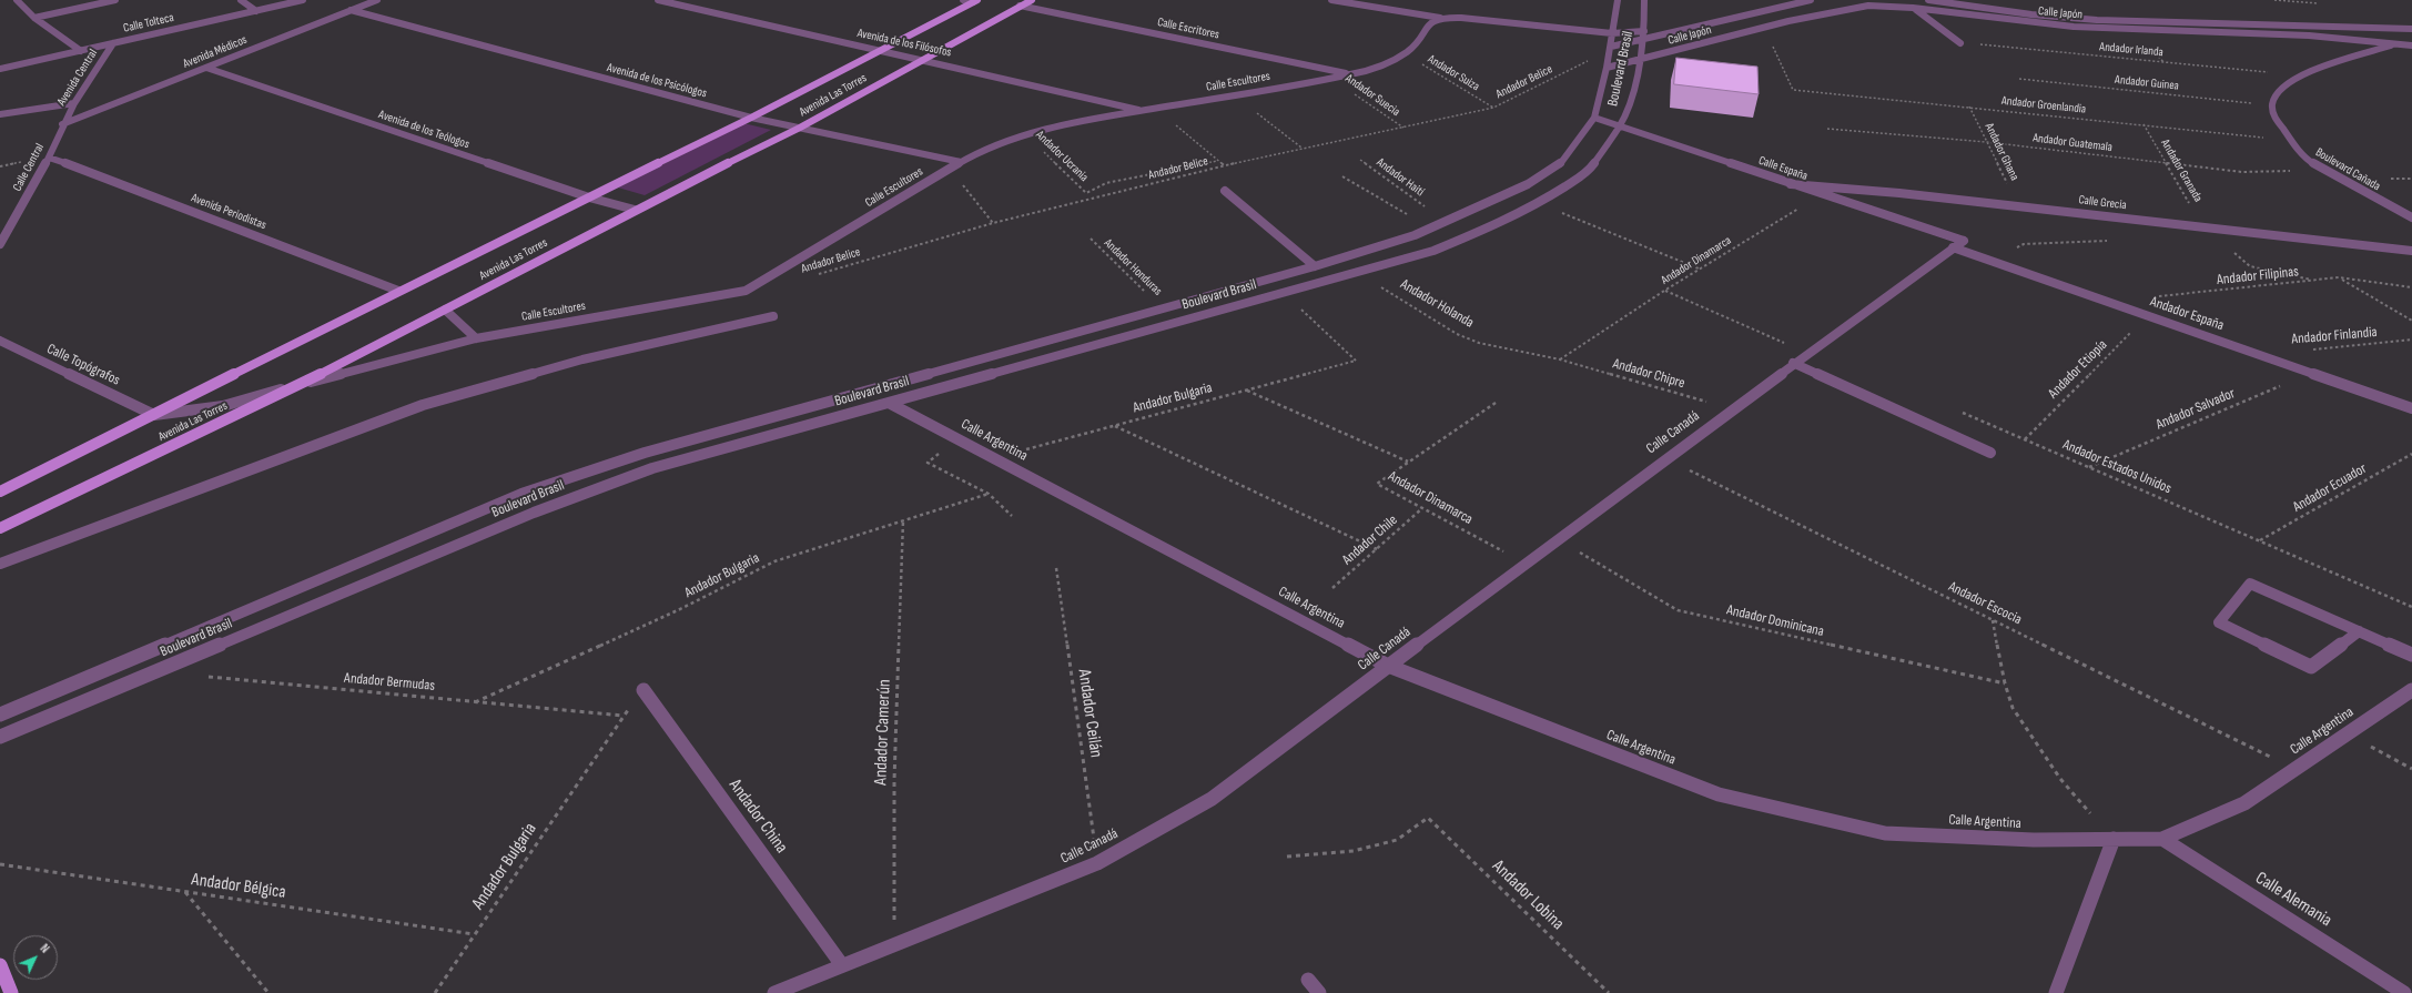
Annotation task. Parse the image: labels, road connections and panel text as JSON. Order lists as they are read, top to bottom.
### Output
{
  "streets": {
    "main road": ["Avenida Las Torres"],
    "street": [
      "Calle Japón",
      "Calle Tolteca",
      "Calle Escritores",
      "Avenida de los Filósofos",
      "Avenida Médicos",
      "Boulevard Brasil",
      "Avenida Central",
      "Avenida de los Psicólogos",
      "Calle Escultores",
      "Avenida de los Teólogos",
      "Calle Central",
      "Calle España",
      "Boulevard Cañada",
      "Calle Grecia",
      "Avenida Periodistas",
      "Andador España",
      "Calle Topógrafos",
      "Calle Canadá",
      "Calle Argentina",
      "Andador China",
      "Calle Alemania"
    ],
    "path": [
      "Andador Irlanda",
      "Andador Suiza",
      "Andador Belice",
      "Andador Guinea",
      "Andador Suecia",
      "Andador Groenlandia",
      "Andador Guatemala",
      "Andador Ghana",
      "Andador Ucrania",
      "Andador Granada",
      "Andador Haití",
      "Andador Dinamarca",
      "Andador Honduras",
      "Andador Filipinas",
      "Andador Holanda",
      "Andador Finlandia",
      "Andador Etiopía",
      "Andador Chipre",
      "Andador Bulgaria",
      "Andador Salvador",
      "Andador Estados Unidos",
      "Andador Ecuador",
      "Andador Chile",
      "Andador Escocia",
      "Andador Dominicana",
      "Andador Bermudas",
      "Andador Ceilán",
      "Andador Camerún",
      "Andador Bélgica",
      "Andador Lobina"
    ]
  },
  "crossings": [
    ["Calle Japón", "Boulevard Brasil"],
    ["Calle Japón", "Andador Belice"],
    ["Calle Japón", "Andador Groenlandia"],
    ["Calle Tolteca", "Avenida Central"],
    ["Calle Escritores", "Calle Escultores"],
    ["Calle Escritores", "Avenida Las Torres"],
    ["Avenida de los Filósofos", "Calle Escultores"],
    ["Avenida de los Filósofos", "Avenida Las Torres"],
    ["Avenida Médicos", "Avenida Central"],
    ["Avenida Médicos", "Avenida de los Psicólogos"],
    ["Avenida Médicos", "Avenida de los Teólogos"],
    ["Avenida Médicos", "Calle Central"],
    ["Boulevard Brasil", "Andador Belice"],
    ["Boulevard Brasil", "Calle España"],
    ["Boulevard Brasil", "Andador Honduras"],
    ["Boulevard Brasil", "Andador Holanda"],
    ["Boulevard Brasil", "Andador Bulgaria"],
    ["Boulevard Brasil", "Calle Argentina"],
    ["Andador Suiza", "Calle Escultores"],
    ["Andador Suiza", "Andador Belice"],
    ["Avenida Central", "Calle Central"],
    ["Avenida de los Psicólogos", "Calle Escultores"],
    ["Avenida de los Psicólogos", "Avenida Las Torres"],
    ["Calle Escultores", "Avenida Las Torres"],
    ["Calle Escultores", "Andador Suecia"],
    ["Calle Escultores", "Andador Ucrania"],
    ["Calle Escultores", "Calle Topógrafos"],
    ["Andador Belice", "Andador Suecia"],
    ["Andador Guinea", "Boulevard Cañada"],
    ["Avenida Las Torres", "Avenida de los Teólogos"],
    ["Avenida Las Torres", "Avenida Periodistas"],
    ["Avenida Las Torres", "Calle Topógrafos"],
    ["Andador Groenlandia", "Andador Ghana"],
    ["Andador Groenlandia", "Boulevard Cañada"],
    ["Andador Groenlandia", "Andador Granada"],
    ["Andador Guatemala", "Andador Ghana"],
    ["Andador Guatemala", "Boulevard Cañada"],
    ["Andador Guatemala", "Andador Granada"],
    ["Andador Ghana", "Calle Grecia"],
    ["Calle Central", "Avenida Periodistas"],
    ["Calle España", "Calle Grecia"],
    ["Calle España", "Andador Dinamarca"],
    ["Calle España", "Andador España"],
    ["Calle España", "Calle Canadá"],
    ["Andador Granada", "Calle Grecia"],
    ["Andador Granada", "Andador Filipinas"],
    ["Andador Dinamarca", "Andador Holanda"],
    ["Andador Dinamarca", "Andador Chipre"],
    ["Andador Dinamarca", "Calle Canadá"],
    ["Andador Dinamarca", "Andador Chile"],
    ["Andador Filipinas", "Andador Finlandia"],
    ["Andador Holanda", "Andador Chipre"],
    ["Andador España", "Andador Etiopía"],
    ["Andador España", "Andador Salvador"],
    ["Andador España", "Calle Canadá"],
    ["Andador Etiopía", "Andador Estados Unidos"],
    ["Andador Chipre", "Calle Canadá"],
    ["Andador Bulgaria", "Calle Argentina"],
    ["Andador Bulgaria", "Andador Bermudas"],
    ["Andador Bulgaria", "Andador Camerún"],
    ["Andador Bulgaria", "Andador China"],
    ["Andador Bulgaria", "Andador Bélgica"],
    ["Andador Salvador", "Andador Estados Unidos"],
    ["Calle Canadá", "Calle Argentina"],
    ["Calle Canadá", "Andador Escocia"],
    ["Calle Canadá", "Andador Dominicana"],
    ["Calle Canadá", "Andador Ceilán"],
    ["Calle Canadá", "Andador Camerún"],
    ["Calle Canadá", "Andador China"],
    ["Calle Argentina", "Andador Escocia"],
    ["Calle Argentina", "Calle Alemania"],
    ["Andador Estados Unidos", "Andador Ecuador"]
  ],
  "north": "top right"
}
